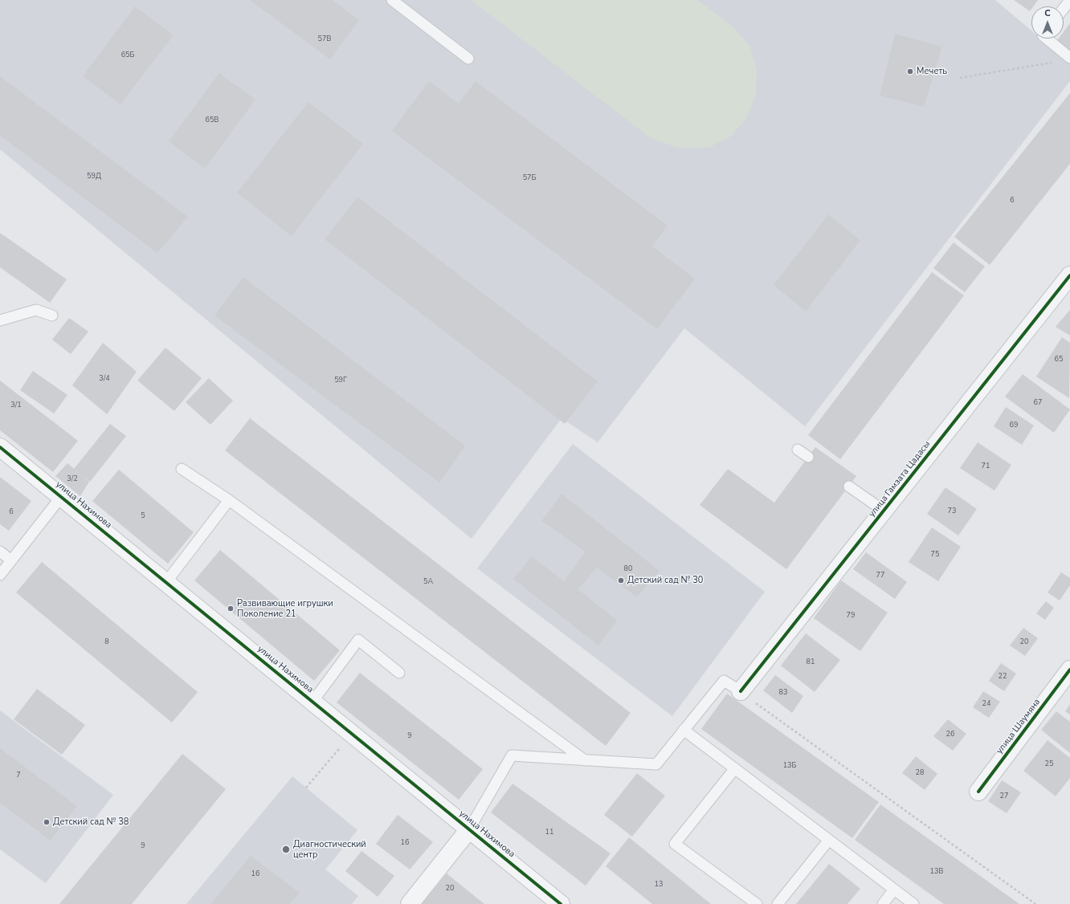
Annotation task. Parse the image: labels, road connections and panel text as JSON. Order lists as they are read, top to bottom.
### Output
{
  "streets": {
    "street": ["улица Гамзата Цадасы", "улица Нахимова", "улица Шаумяна"]
  },
  "places": [
    "Мечеть",
    "Детский сад № 30",
    "Развивающие игрушки Поколение 21",
    "Детский сад № 38",
    "Диагностический центр"
  ],
  "house_numbers": [
    "57В",
    "65Б",
    "65В",
    "59Д",
    "57Б",
    "6",
    "65",
    "3/4",
    "59Г",
    "67",
    "3/1",
    "69",
    "71",
    "3/2",
    "73",
    "6",
    "5",
    "75",
    "80",
    "77",
    "5А",
    "79",
    "8",
    "20",
    "81",
    "22",
    "83",
    "24",
    "26",
    "9",
    "25",
    "13Б",
    "28",
    "7",
    "27",
    "11",
    "16",
    "9",
    "13В",
    "16",
    "13",
    "20"
  ],
  "north": "top"
}
